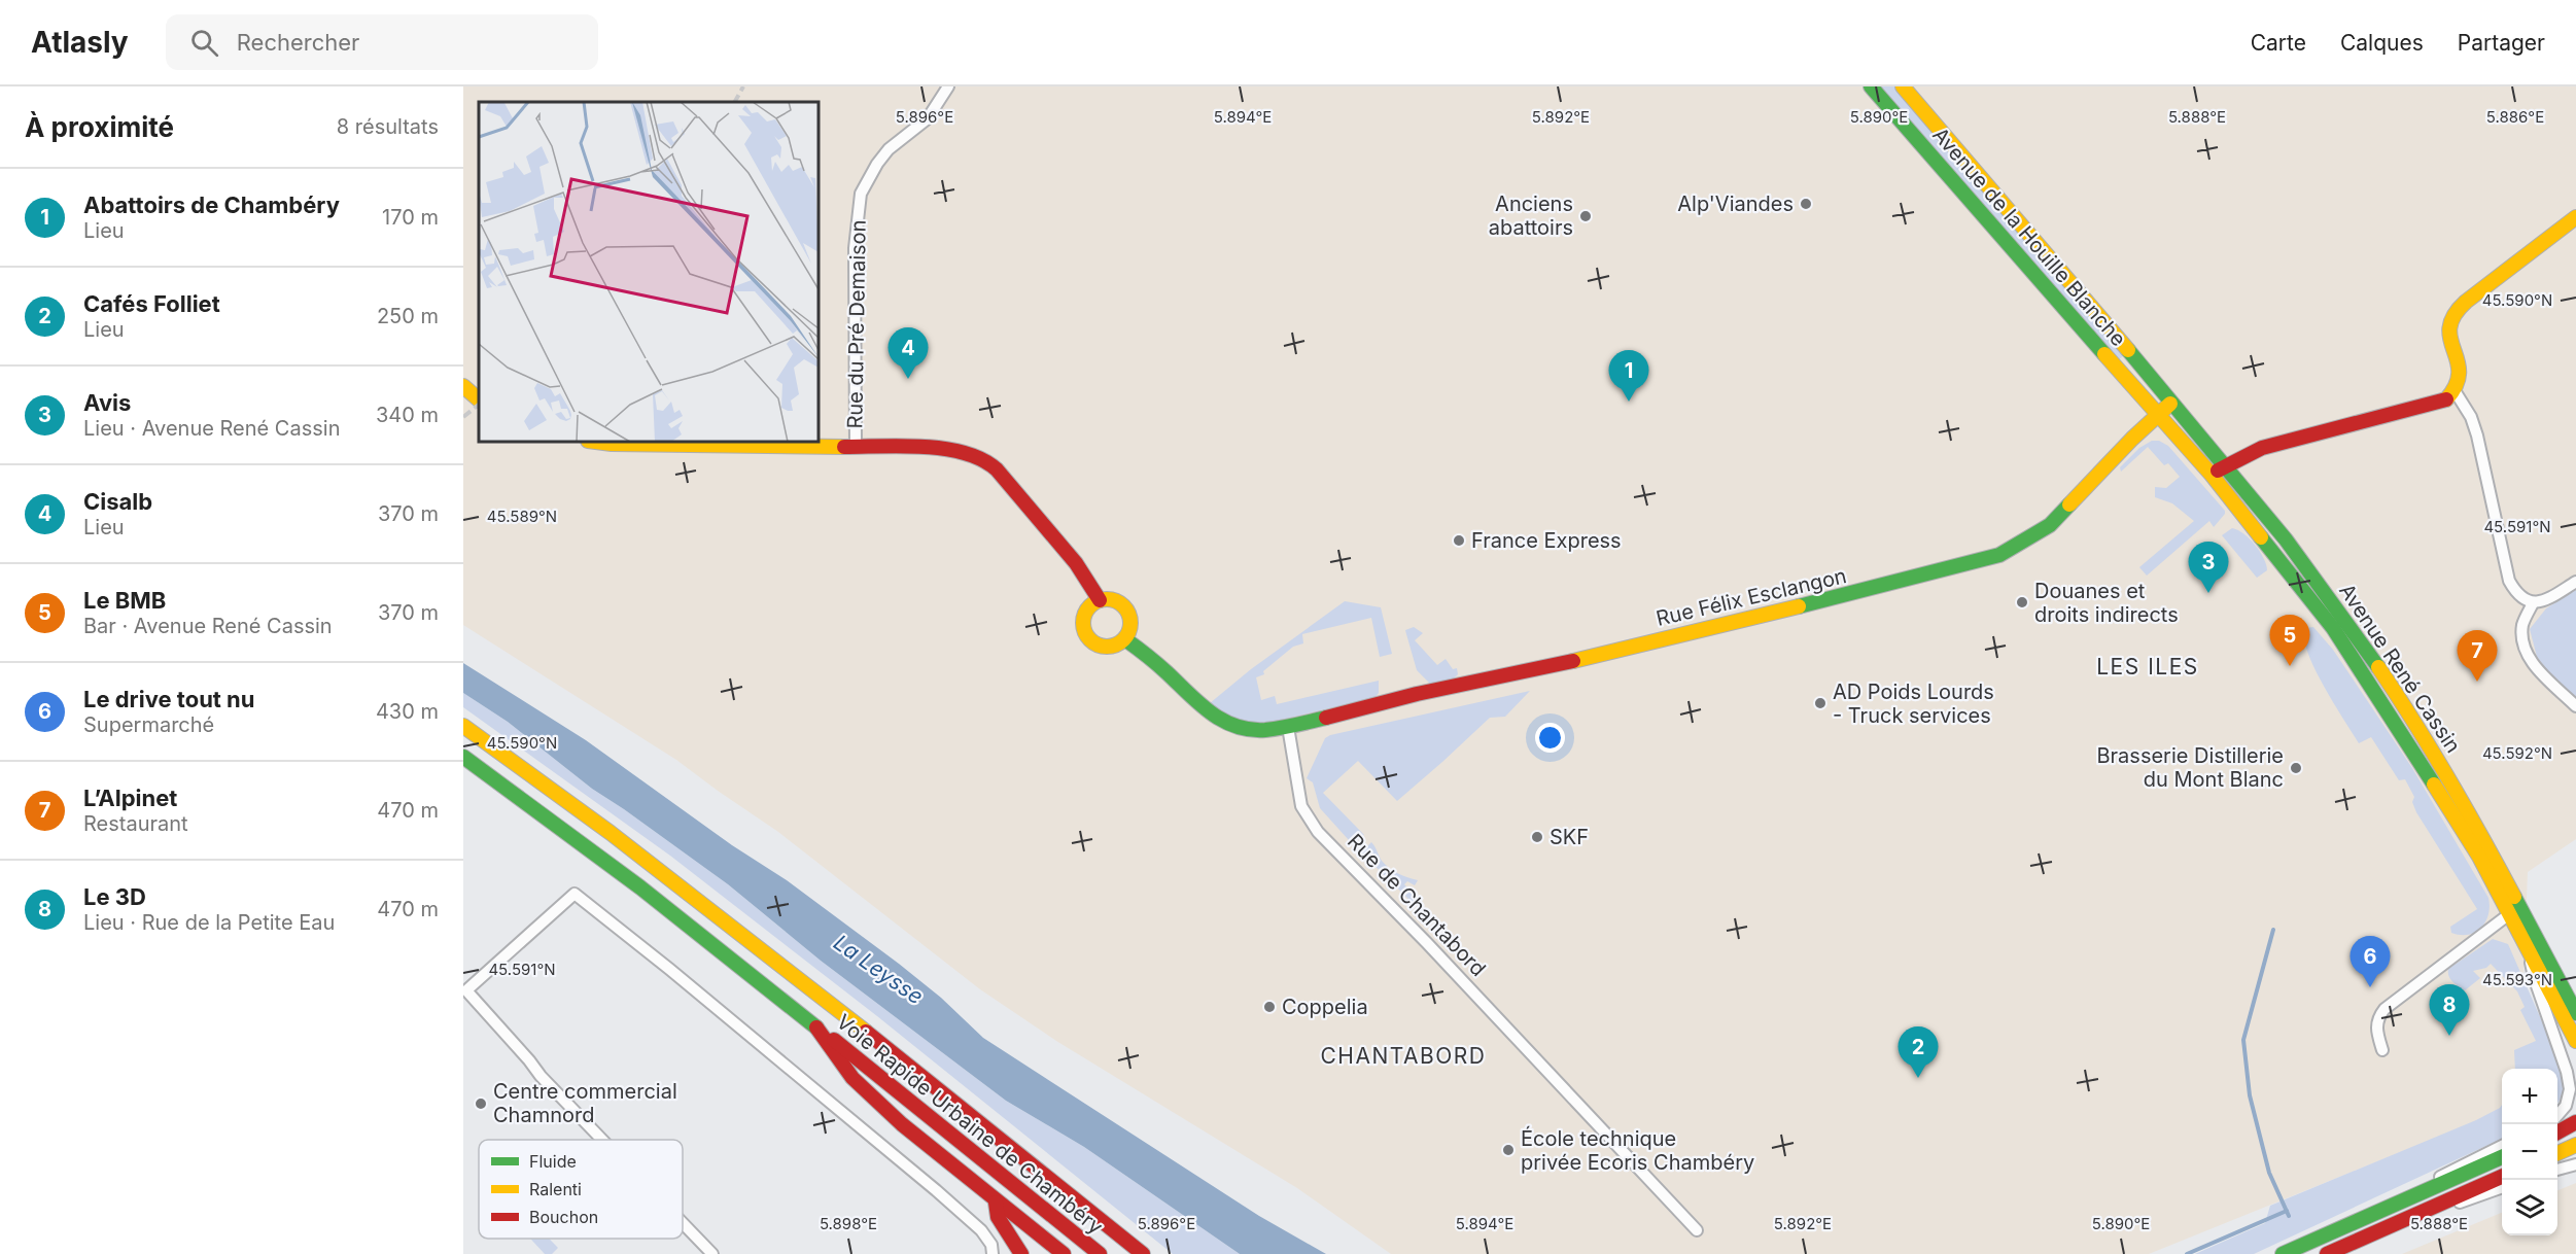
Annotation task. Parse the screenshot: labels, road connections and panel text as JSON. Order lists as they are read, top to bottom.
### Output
{
  "streets": {
    "main road": [
      "Avenue de la Houille Blanche",
      "Rue Félix Esclangon",
      "Avenue René Cassin",
      "Voie Rapide Urbaine de Chambéry"
    ],
    "street": ["Rue du Pré Demaison", "Rue de Chantabord"]
  },
  "crossings": [
    ["Avenue de la Houille Blanche", "Rue Félix Esclangon"],
    ["Avenue de la Houille Blanche", "Avenue René Cassin"],
    ["Rue Félix Esclangon", "Avenue René Cassin"],
    ["Rue Félix Esclangon", "Rue de Chantabord"]
  ],
  "districts": ["LES ILES", "CHANTABORD"],
  "water": ["La Leysse"],
  "places": [
    "Alp'Viandes",
    "Anciens abattoirs",
    "France Express",
    "Douanes et droits indirects",
    "AD Poids Lourds - Truck services",
    "Brasserie Distillerie du Mont Blanc",
    "SKF",
    "Coppelia",
    "Centre commercial Chamnord",
    "École technique privée Ecoris Chambéry"
  ],
  "legend": ["Fluide", "Ralenti", "Bouchon"],
  "page": {
    "header": "Atlasly",
    "search": "Rechercher",
    "nav": ["Carte", "Calques", "Partager"],
    "heading": ["À proximité", "8 résultats"],
    "list": [
      {
        "mark": "1",
        "name": "Abattoirs de Chambéry",
        "note": "Lieu",
        "value": "170 m"
      },
      {
        "mark": "2",
        "name": "Cafés Folliet",
        "note": "Lieu",
        "value": "250 m"
      },
      {
        "mark": "3",
        "name": "Avis",
        "note": "Lieu · Avenue René Cassin",
        "value": "340 m"
      },
      {
        "mark": "4",
        "name": "Cisalb",
        "note": "Lieu",
        "value": "370 m"
      },
      {
        "mark": "5",
        "name": "Le BMB",
        "note": "Bar · Avenue René Cassin",
        "value": "370 m"
      },
      {
        "mark": "6",
        "name": "Le drive tout nu",
        "note": "Supermarché",
        "value": "430 m"
      },
      {
        "mark": "7",
        "name": "L’Alpinet",
        "note": "Restaurant",
        "value": "470 m"
      },
      {
        "mark": "8",
        "name": "Le 3D",
        "note": "Lieu · Rue de la Petite Eau",
        "value": "470 m"
      }
    ],
    "pins": [
      "4",
      "1",
      "3",
      "5",
      "7",
      "6",
      "8",
      "2"
    ],
    "map_buttons": ["+", "−"]
  },
  "coordinates": [
    "5.896°E",
    "5.894°E",
    "5.892°E",
    "5.890°E",
    "5.888°E",
    "5.886°E",
    "45.590°N",
    "45.589°N",
    "45.591°N",
    "45.592°N",
    "45.593°N",
    "5.898°E"
  ]
}
